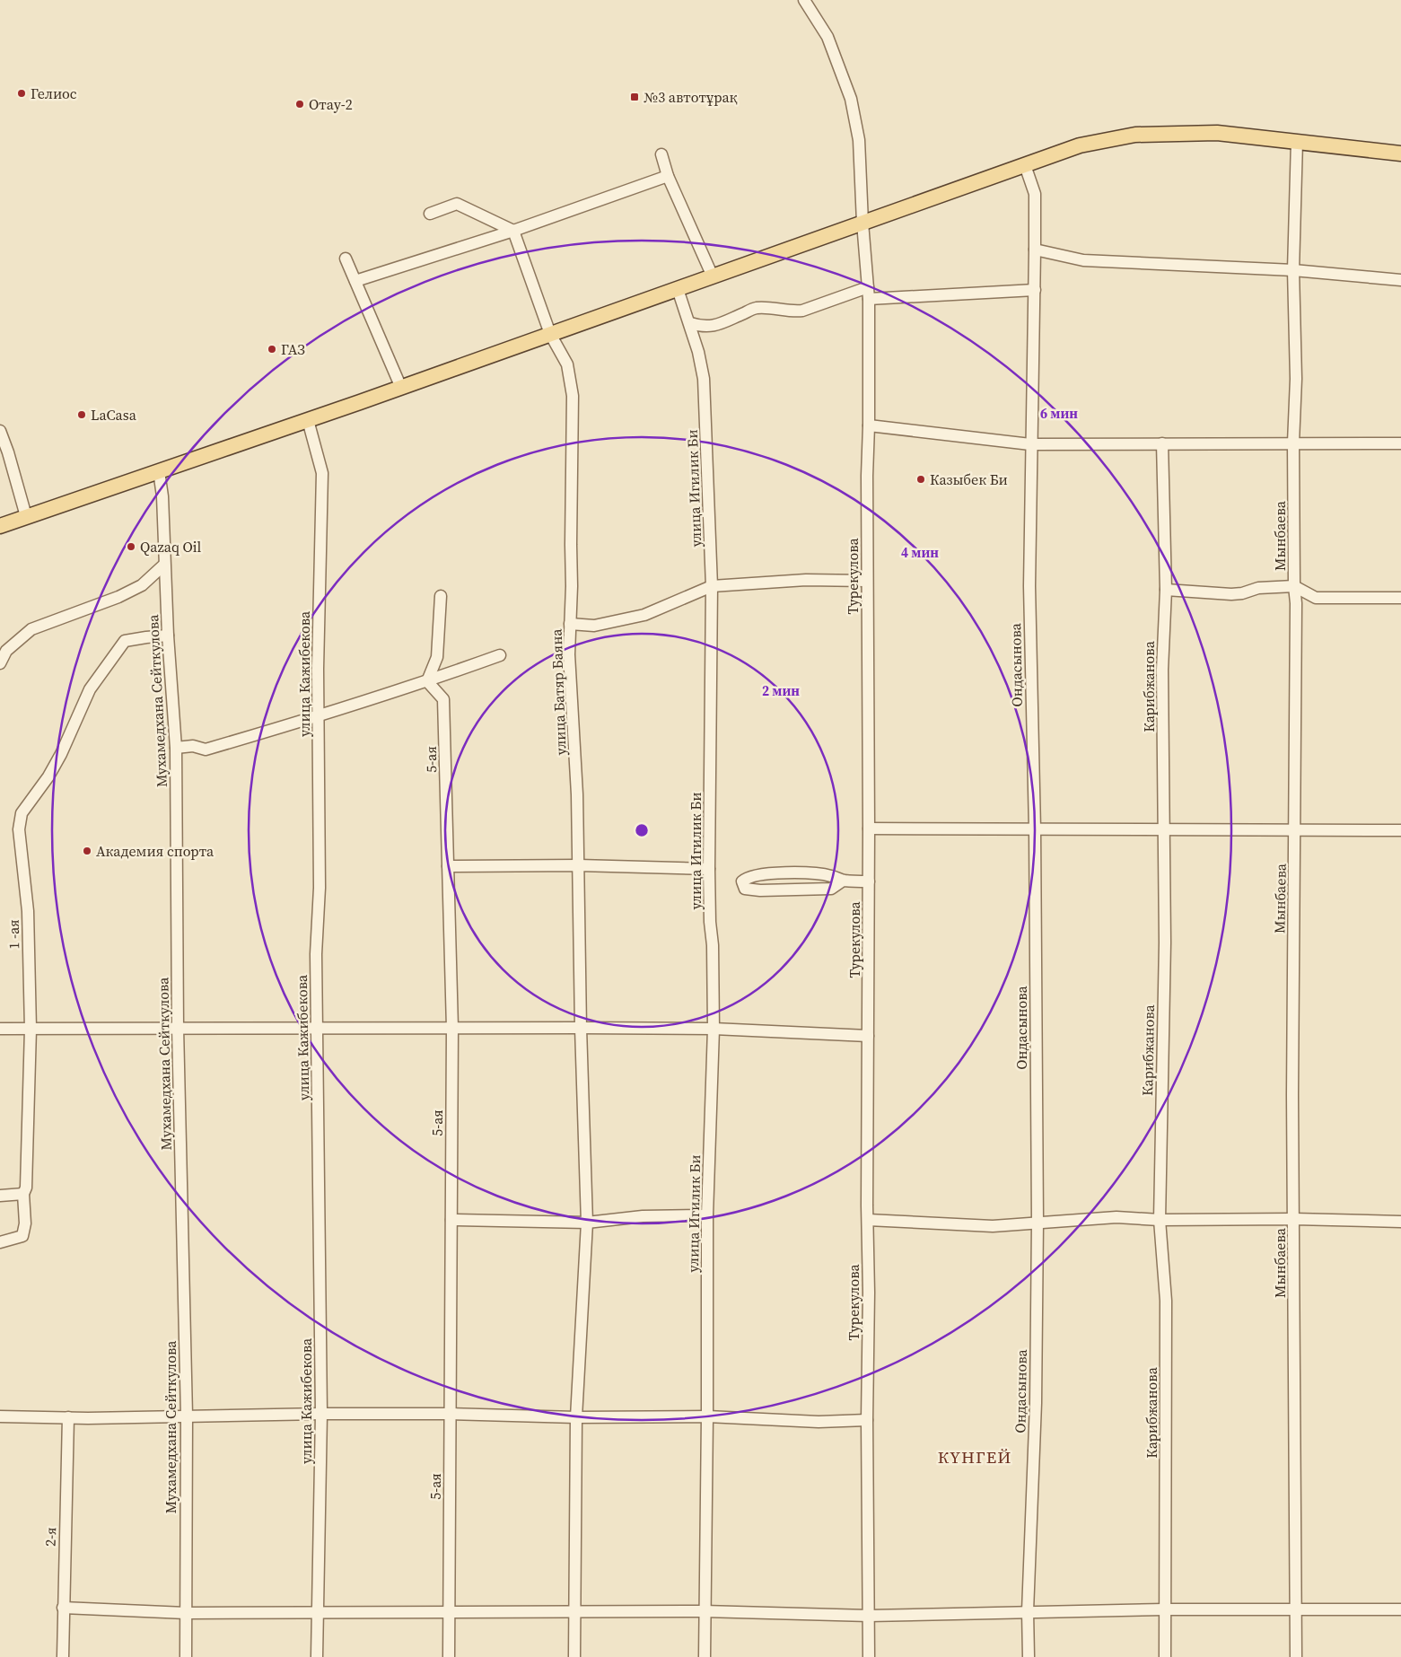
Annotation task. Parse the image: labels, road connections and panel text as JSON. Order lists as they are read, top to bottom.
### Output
{
  "streets": {
    "street": [
      "улица Игилик Би",
      "Мынбаева",
      "Турекулова",
      "Ондасынова",
      "улица Кажибекова",
      "Карибжанова",
      "улица Батяр Баяна",
      "Мухамедхана Сейткулова",
      "5-ая",
      "1 -ая",
      "2-я"
    ]
  },
  "crossings": [
    ["Мухамедхана Сейткулова", "1 -ая"]
  ],
  "districts": ["КҮНГЕЙ"],
  "places": {
    "other": [
      "Гелиос",
      "Отау-2",
      "ГАЗ",
      "LaCasa",
      "Казыбек Би",
      "Qazaq Oil",
      "Академия спорта"
    ],
    "transit": ["№3 автотұрақ"]
  },
  "rings": ["6 мин", "4 мин", "2 мин"]
}
